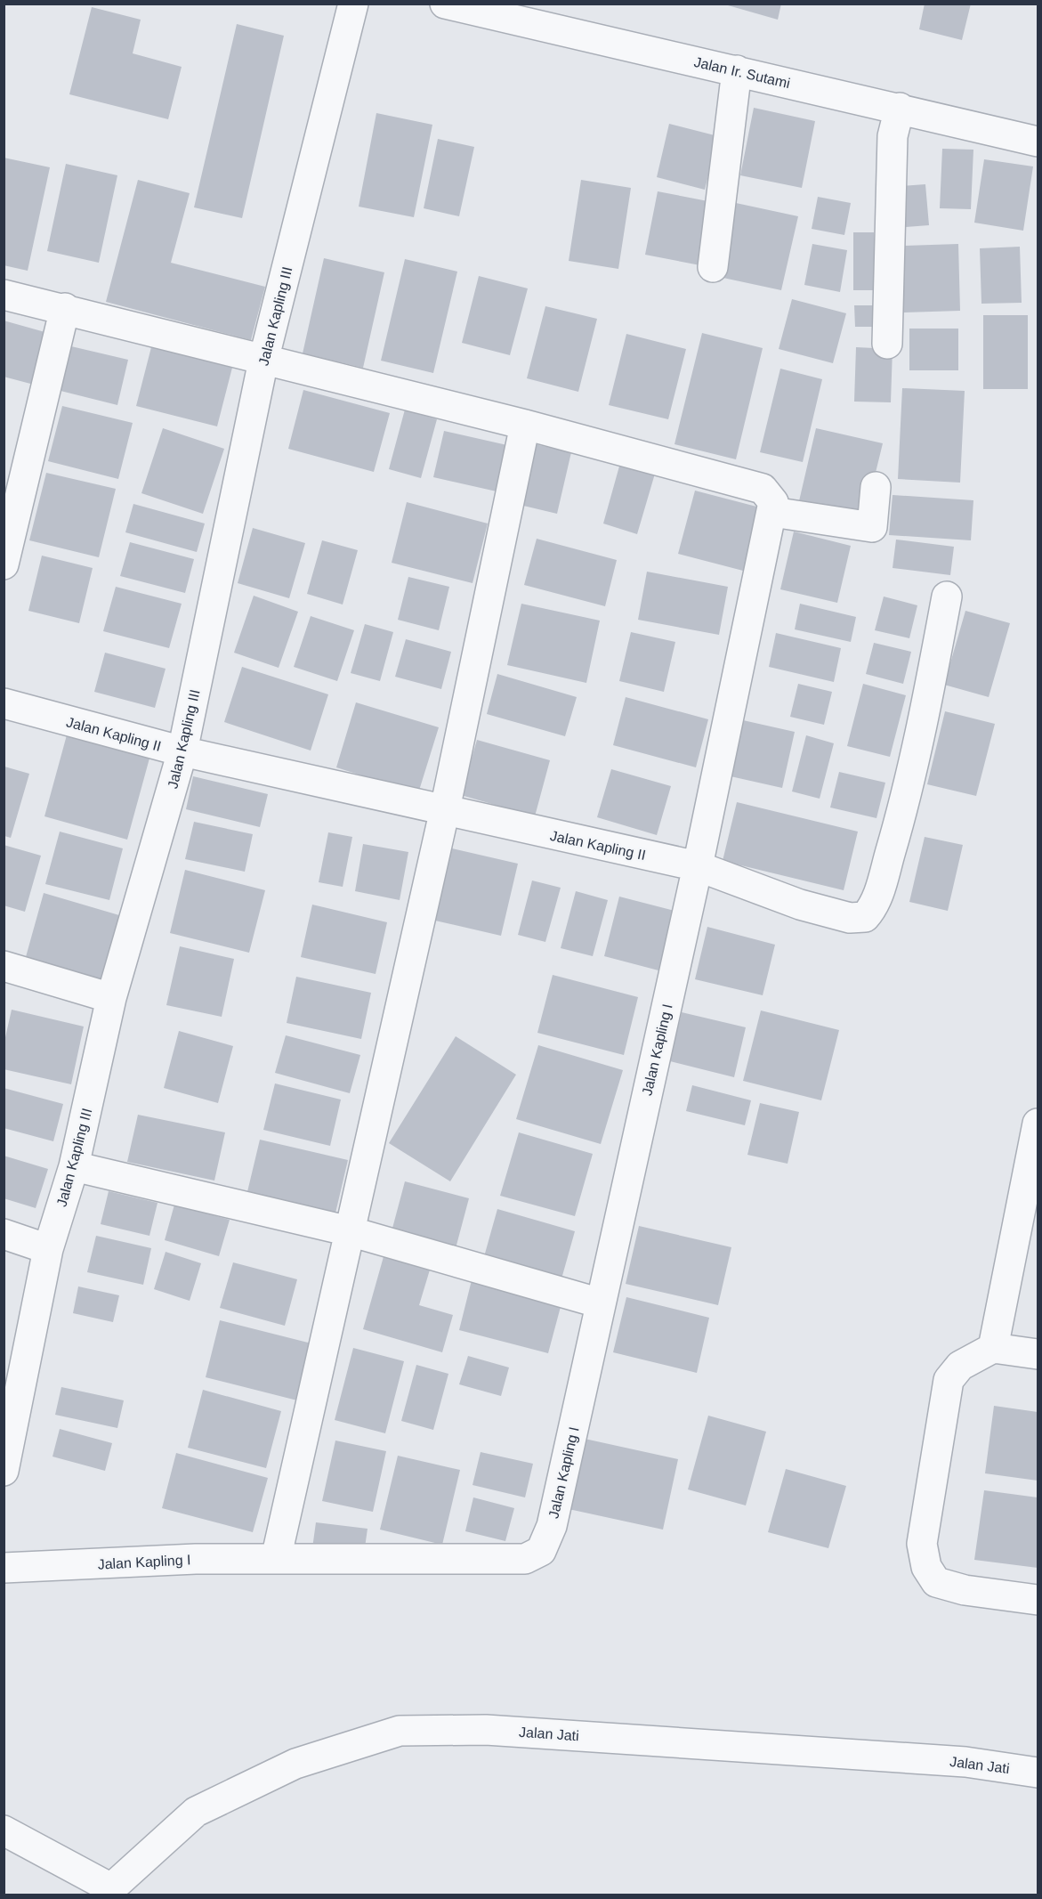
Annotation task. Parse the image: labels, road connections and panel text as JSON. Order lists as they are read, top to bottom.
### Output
{
  "streets": {
    "street": [
      "Jalan Ir. Sutami",
      "Jalan Kapling III",
      "Jalan Kapling II",
      "Jalan Kapling I",
      "Jalan Jati"
    ]
  },
  "crossings": [
    ["Jalan Kapling III", "Jalan Kapling II"],
    ["Jalan Kapling II", "Jalan Kapling I"]
  ]
}
